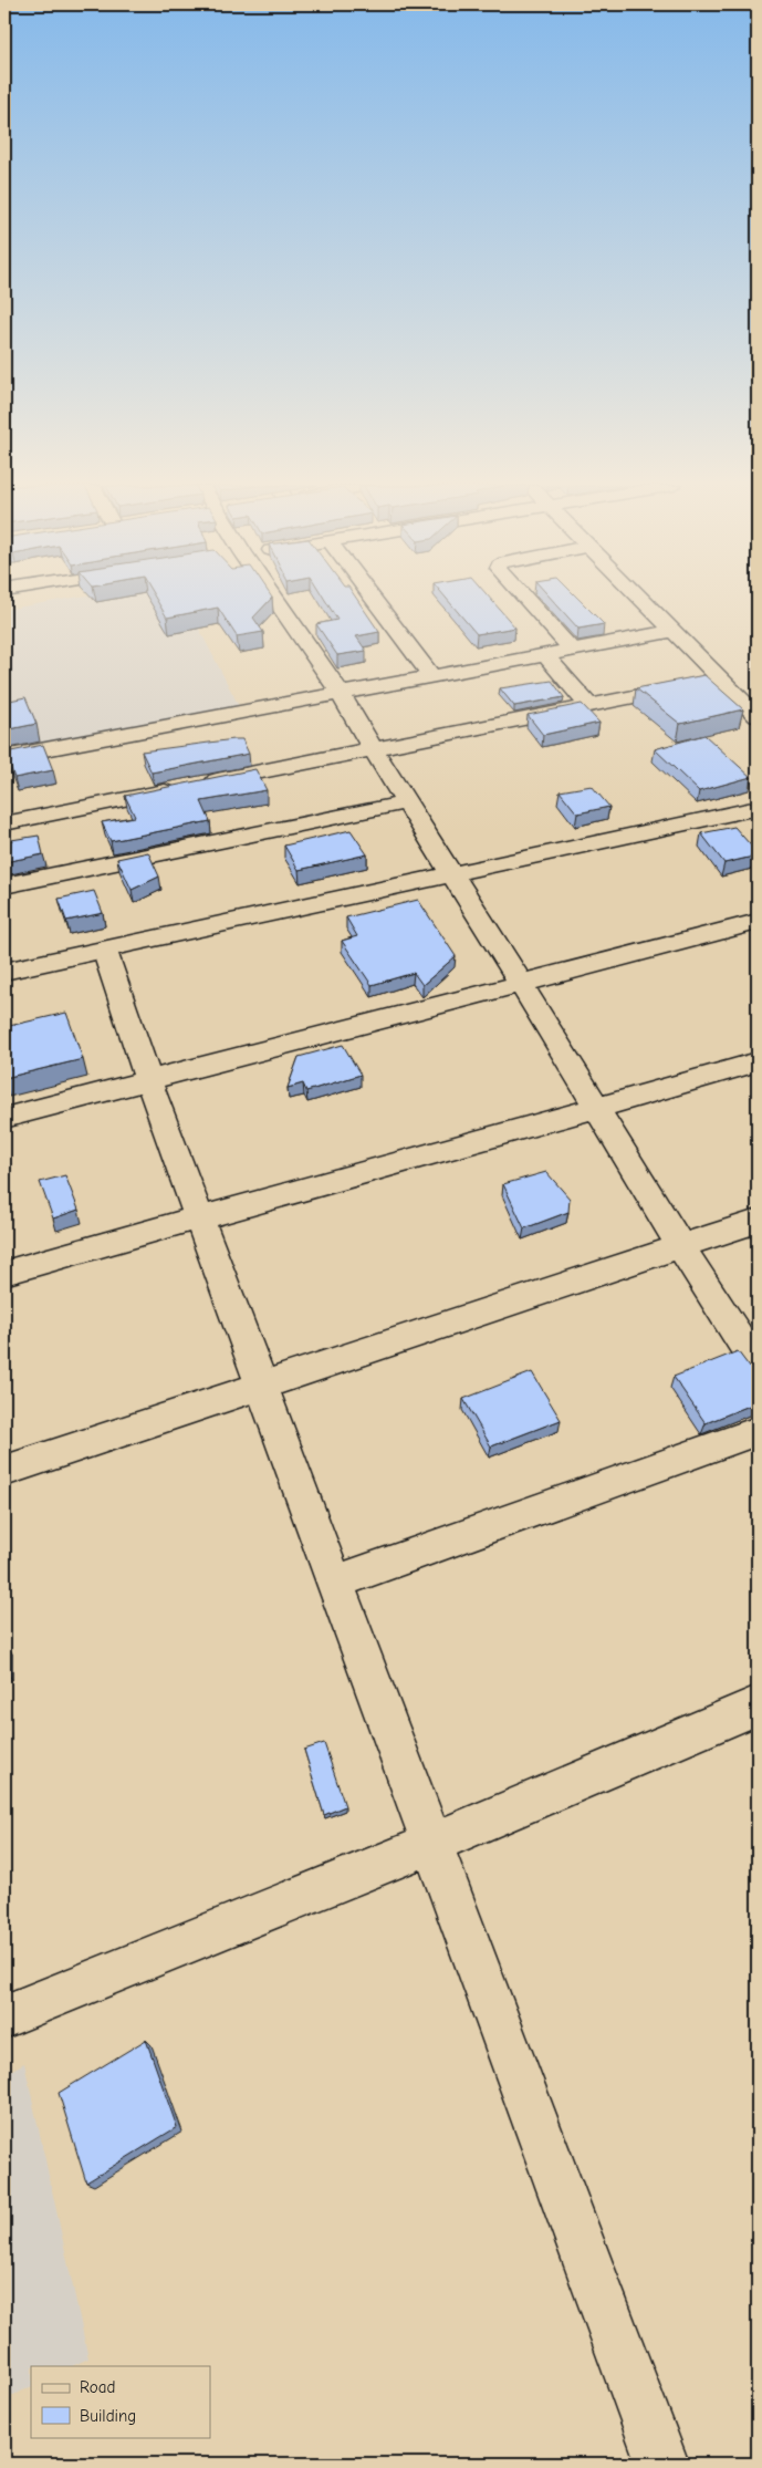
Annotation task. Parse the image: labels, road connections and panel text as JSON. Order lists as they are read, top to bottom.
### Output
{
  "legend": ["Road", "Building"]
}
